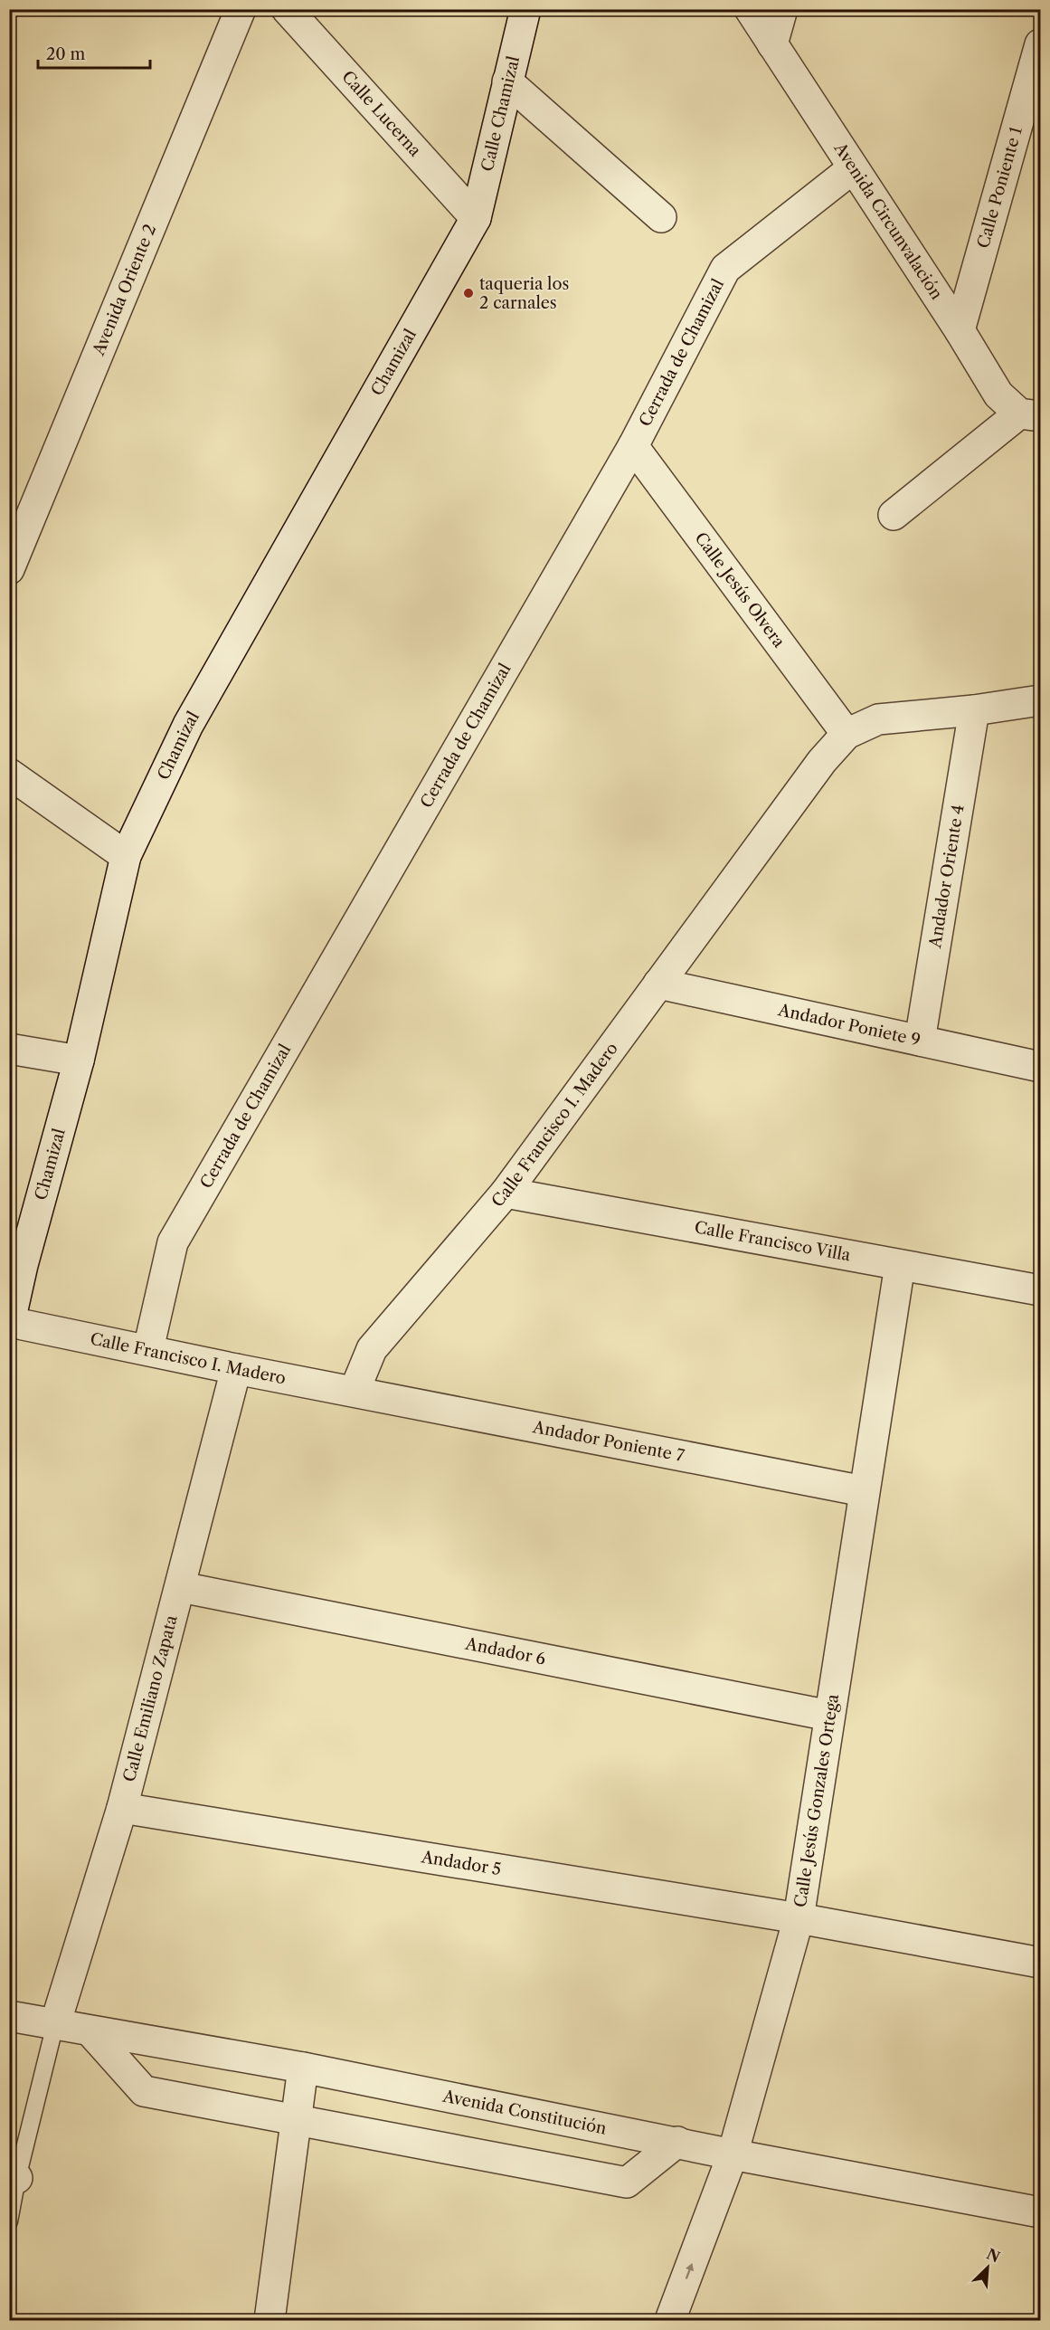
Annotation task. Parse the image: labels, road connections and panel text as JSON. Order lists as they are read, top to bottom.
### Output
{
  "streets": {
    "street": [
      "Calle Lucerna",
      "Calle Chamizal",
      "Calle Poniente 1",
      "Avenida Circunvalación",
      "Avenida Oriente 2",
      "Cerrada de Chamizal",
      "Chamizal",
      "Calle Jesús Olvera",
      "Andador Oriente 4",
      "Andador Poniete 9",
      "Calle Francisco I. Madero",
      "Calle Francisco Villa",
      "Andador Poniente 7",
      "Andador 6",
      "Calle Emiliano Zapata",
      "Calle Jesús Gonzales Ortega",
      "Andador 5",
      "Avenida Constitución"
    ]
  },
  "crossings": [
    ["Calle Lucerna", "Calle Chamizal"],
    ["Calle Lucerna", "Chamizal"],
    ["Calle Chamizal", "Chamizal"],
    ["Calle Poniente 1", "Avenida Circunvalación"],
    ["Avenida Circunvalación", "Cerrada de Chamizal"],
    ["Cerrada de Chamizal", "Calle Jesús Olvera"],
    ["Cerrada de Chamizal", "Calle Francisco I. Madero"],
    ["Chamizal", "Calle Francisco I. Madero"],
    ["Calle Jesús Olvera", "Calle Francisco I. Madero"],
    ["Andador Oriente 4", "Andador Poniete 9"],
    ["Andador Oriente 4", "Calle Francisco I. Madero"],
    ["Andador Poniete 9", "Calle Francisco I. Madero"],
    ["Calle Francisco I. Madero", "Calle Francisco Villa"],
    ["Calle Francisco I. Madero", "Andador Poniente 7"],
    ["Calle Francisco I. Madero", "Calle Emiliano Zapata"],
    ["Calle Francisco Villa", "Calle Jesús Gonzales Ortega"],
    ["Andador Poniente 7", "Calle Jesús Gonzales Ortega"],
    ["Andador 6", "Calle Emiliano Zapata"],
    ["Andador 6", "Calle Jesús Gonzales Ortega"],
    ["Calle Emiliano Zapata", "Andador 5"],
    ["Calle Emiliano Zapata", "Avenida Constitución"],
    ["Calle Jesús Gonzales Ortega", "Andador 5"],
    ["Calle Jesús Gonzales Ortega", "Avenida Constitución"]
  ],
  "places": ["taqueria los 2 carnales"],
  "scale_bar": "20 m",
  "north": "top right"
}
